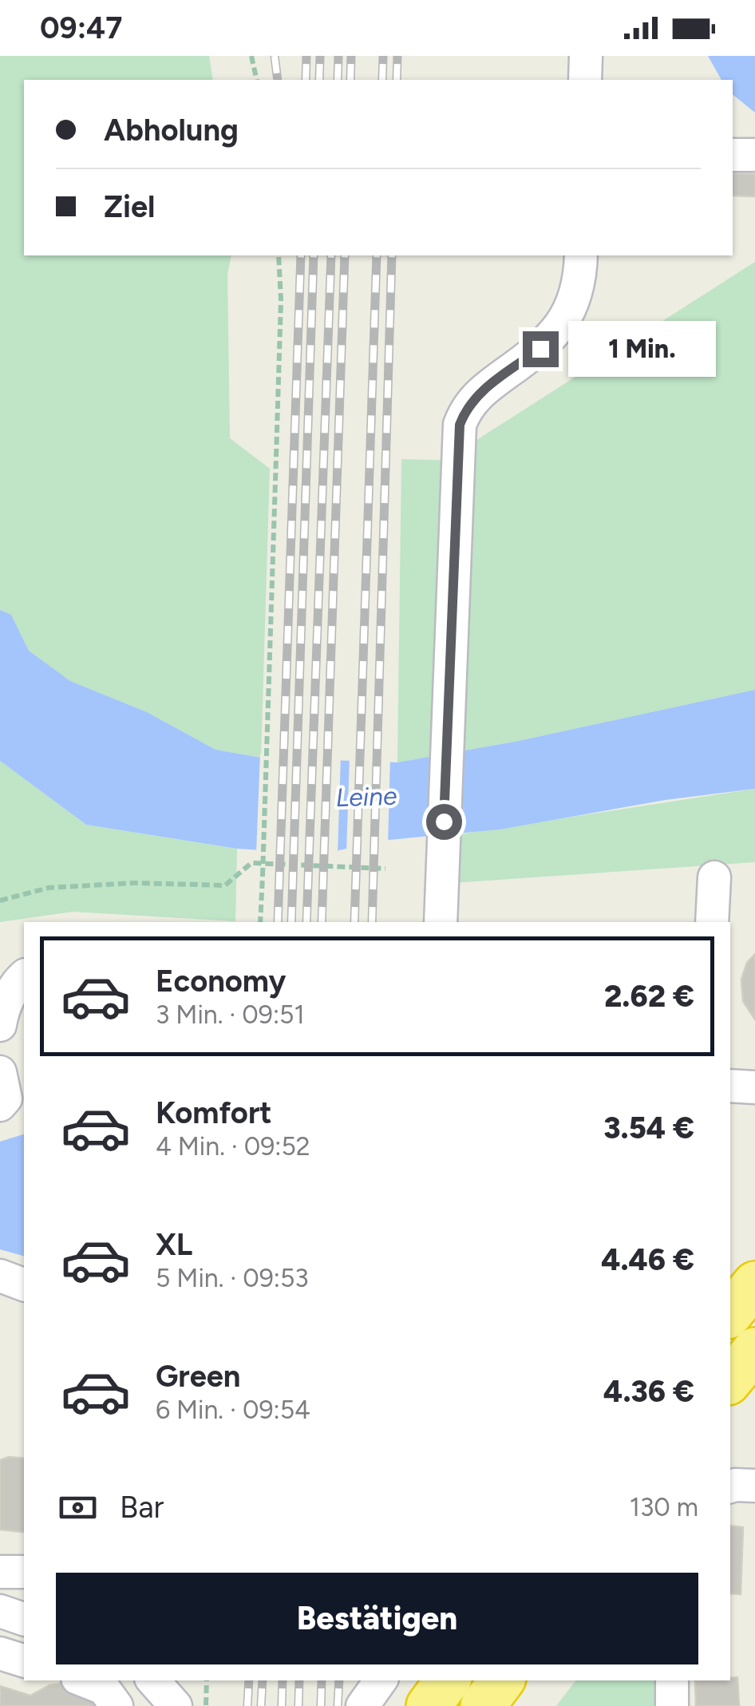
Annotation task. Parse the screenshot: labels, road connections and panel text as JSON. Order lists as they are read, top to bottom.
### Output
{
  "water": ["Leine"],
  "page": {
    "status": "09:47",
    "banner": ["Abholung", "Ziel"],
    "bubble": "1 Min.",
    "list": [
      {
        "name": "Economy",
        "note": "3 Min. · 09:51",
        "value": "2.62 €"
      },
      {
        "name": "Komfort",
        "note": "4 Min. · 09:52",
        "value": "3.54 €"
      },
      {
        "name": "XL",
        "note": "5 Min. · 09:53",
        "value": "4.46 €"
      },
      {
        "name": "Green",
        "note": "6 Min. · 09:54",
        "value": "4.36 €"
      }
    ],
    "pay": ["Bar", "130 m"],
    "buttons": "Bestätigen"
  }
}
